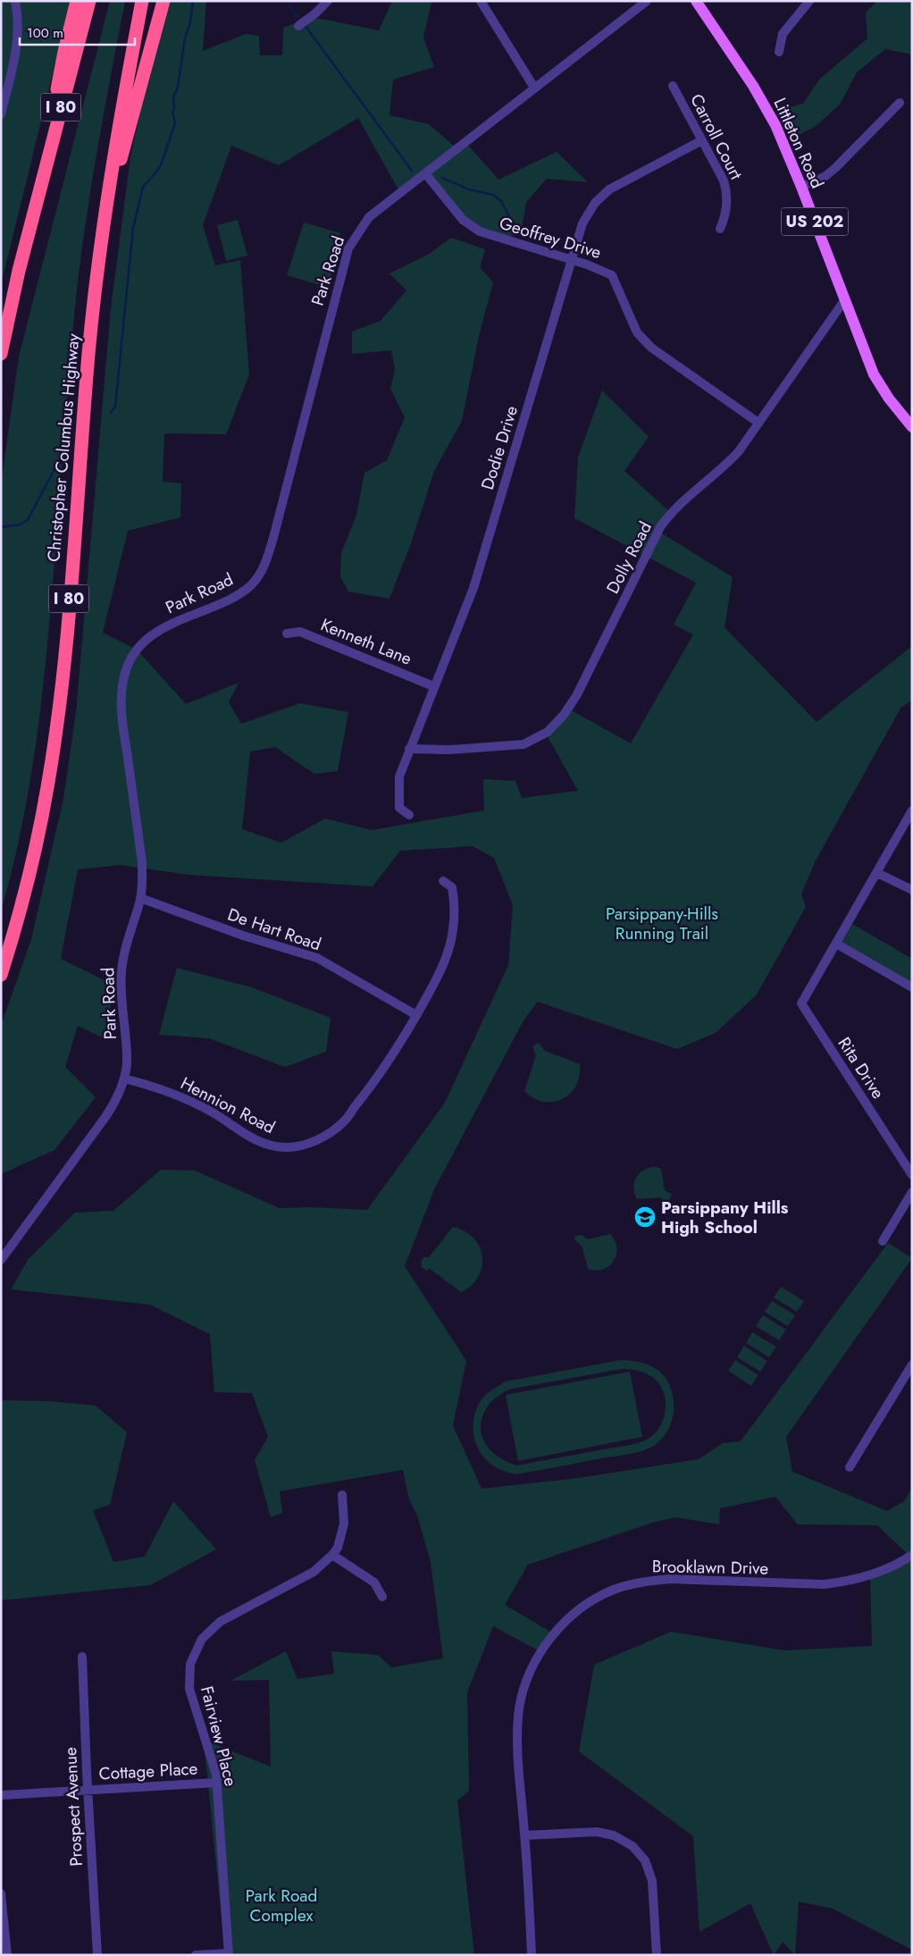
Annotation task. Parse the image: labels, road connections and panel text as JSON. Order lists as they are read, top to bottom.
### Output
{
  "streets": {
    "highway": ["I 80", "Christopher Columbus Highway"],
    "main road": ["Littleton Road", "US 202"],
    "street": [
      "Carroll Court",
      "Geoffrey Drive",
      "Park Road",
      "Dodie Drive",
      "Dolly Road",
      "Kenneth Lane",
      "De Hart Road",
      "Rita Drive",
      "Hennion Road",
      "Brooklawn Drive",
      "Fairview Place",
      "Cottage Place",
      "Prospect Avenue"
    ]
  },
  "crossings": [
    ["Carroll Court", "Dodie Drive"],
    ["Littleton Road", "Dolly Road"],
    ["Geoffrey Drive", "Park Road"],
    ["Geoffrey Drive", "Dodie Drive"],
    ["Geoffrey Drive", "Dolly Road"],
    ["Park Road", "De Hart Road"],
    ["Park Road", "Hennion Road"],
    ["Dodie Drive", "Dolly Road"],
    ["Dodie Drive", "Kenneth Lane"],
    ["De Hart Road", "Hennion Road"],
    ["Fairview Place", "Cottage Place"],
    ["Cottage Place", "Prospect Avenue"]
  ],
  "parks": ["Parsippany-Hills Running Trail", "Park Road Complex"],
  "places": {
    "school or university": ["Parsippany Hills High School"]
  },
  "scale_bar": "100 m"
}
